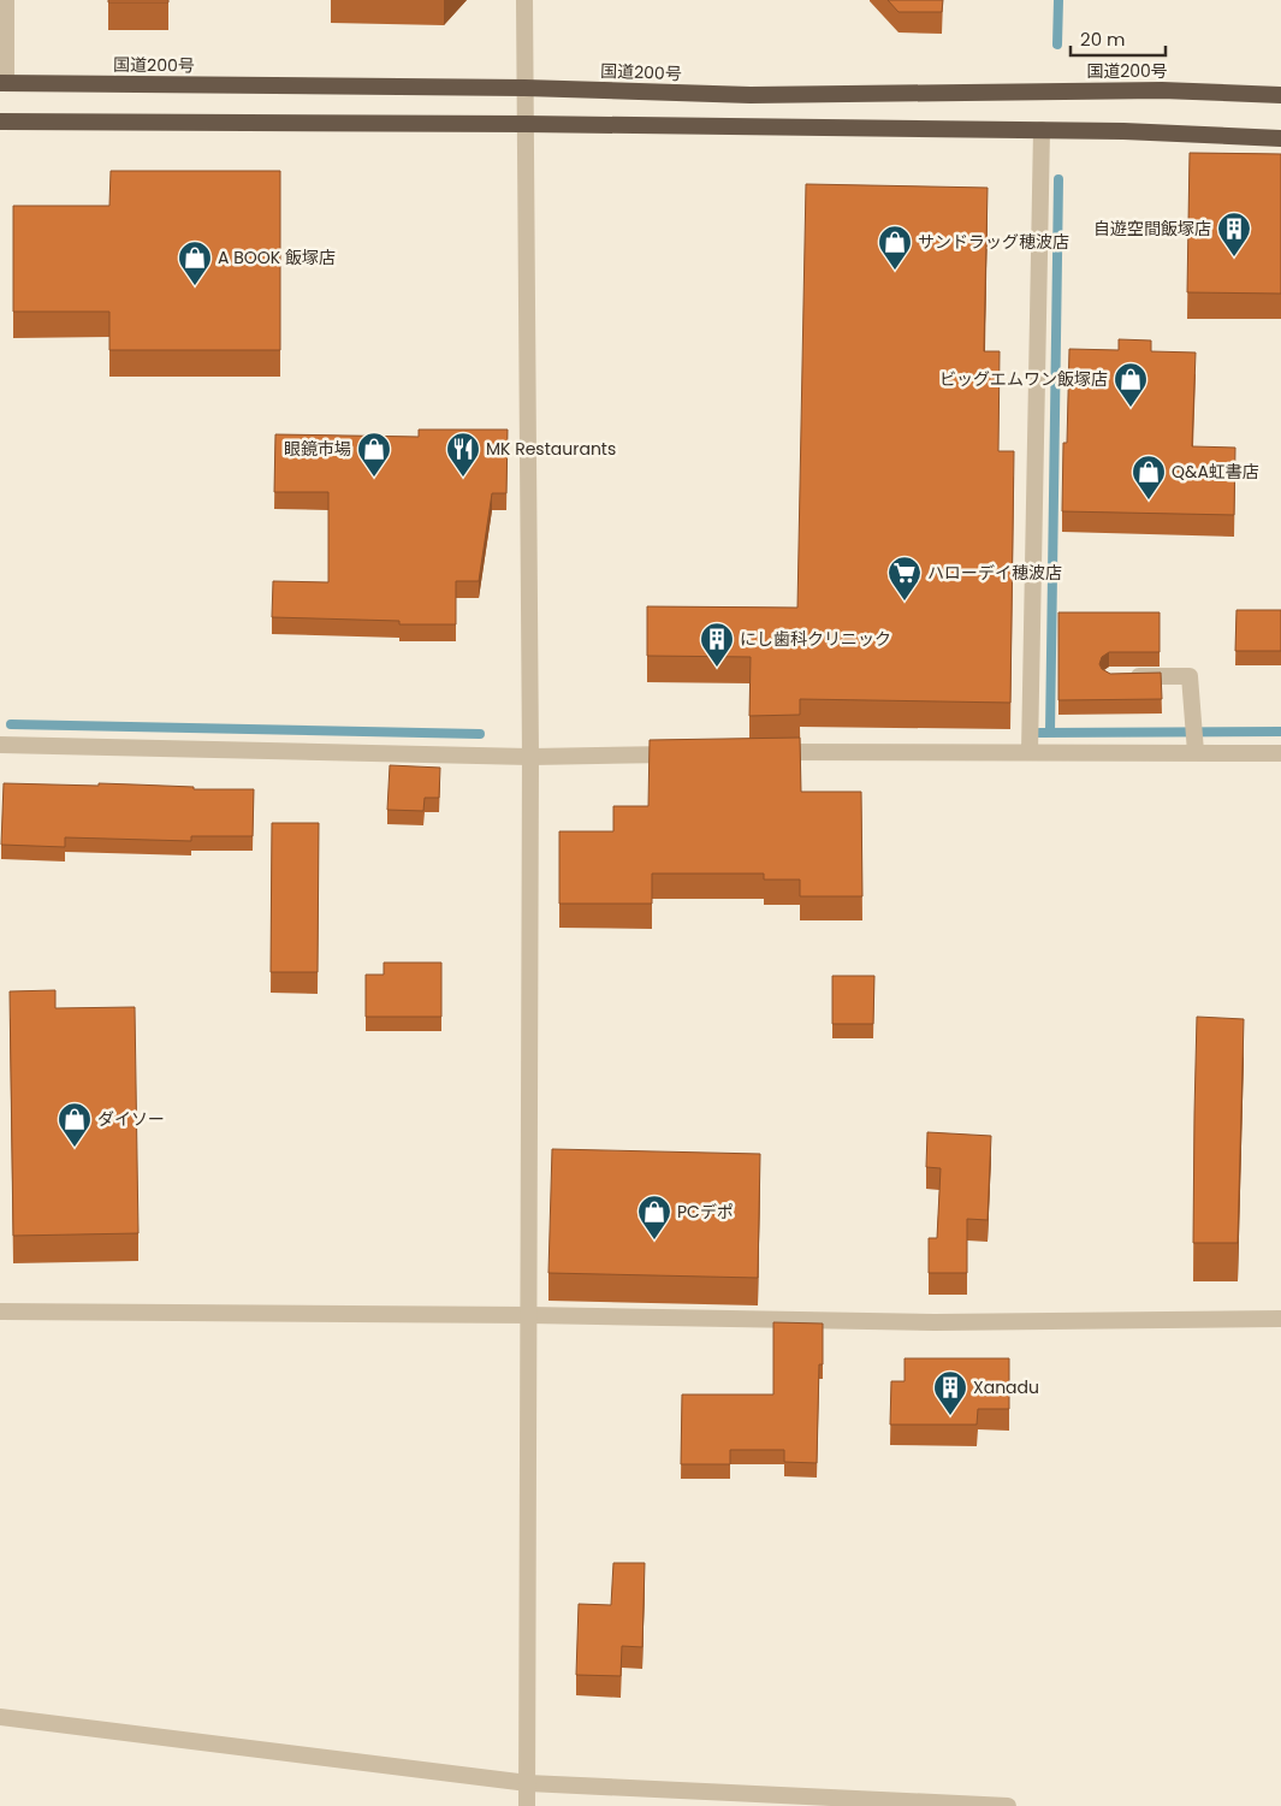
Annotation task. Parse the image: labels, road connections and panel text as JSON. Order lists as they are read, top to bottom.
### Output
{
  "streets": {
    "highway": ["国道200号"]
  },
  "places": {
    "building": ["自遊空間飯塚店", "にし歯科クリニック", "Xanadu"],
    "shop": [
      "サンドラッグ穂波店",
      "A BOOK 飯塚店",
      "ビッグエムワン飯塚店",
      "眼鏡市場",
      "Q&A虹書店",
      "ダイソー",
      "PCデポ"
    ],
    "restaurant": ["MK Restaurants"],
    "supermarket": ["ハローデイ穂波店"]
  },
  "scale_bar": "20 m"
}
